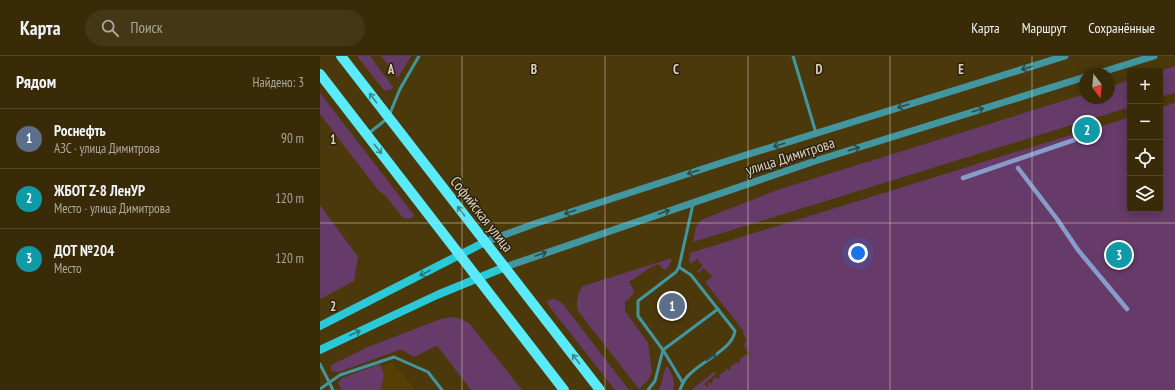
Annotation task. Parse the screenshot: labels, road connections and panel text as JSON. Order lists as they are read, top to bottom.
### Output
{
  "streets": {
    "main road": ["Софийская улица"],
    "street": ["улица Димитрова"]
  },
  "crossings": [
    ["улица Димитрова", "Софийская улица"]
  ],
  "north": "bottom",
  "page": {
    "header": "Карта",
    "search": "Поиск",
    "nav": ["Карта", "Маршрут", "Сохранённые"],
    "heading": ["Рядом", "Найдено: 3"],
    "map_buttons": ["+", "−"],
    "list": [
      {
        "mark": "1",
        "name": "Роснефть",
        "note": "АЗС · улица Димитрова",
        "value": "90 m"
      },
      {
        "mark": "2",
        "name": "ЖБОТ Z-8 ЛенУР",
        "note": "Место · улица Димитрова",
        "value": "120 m"
      },
      {
        "mark": "3",
        "name": "ДОТ №204",
        "note": "Место",
        "value": "120 m"
      }
    ],
    "pins": ["2", "3", "1"]
  },
  "grid": {
    "columns": [
      "A",
      "B",
      "C",
      "D",
      "E"
    ],
    "rows": ["1", "2"]
  }
}
